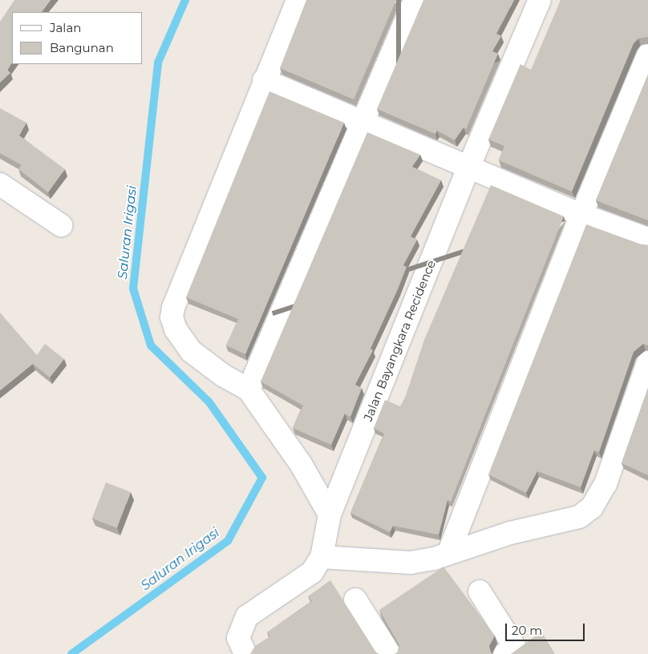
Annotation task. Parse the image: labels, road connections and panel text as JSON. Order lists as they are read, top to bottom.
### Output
{
  "streets": {
    "street": ["Jalan Bayangkara Recidence"]
  },
  "water": ["Saluran Irigasi"],
  "legend": ["Jalan", "Bangunan"],
  "scale_bar": "20 m"
}
